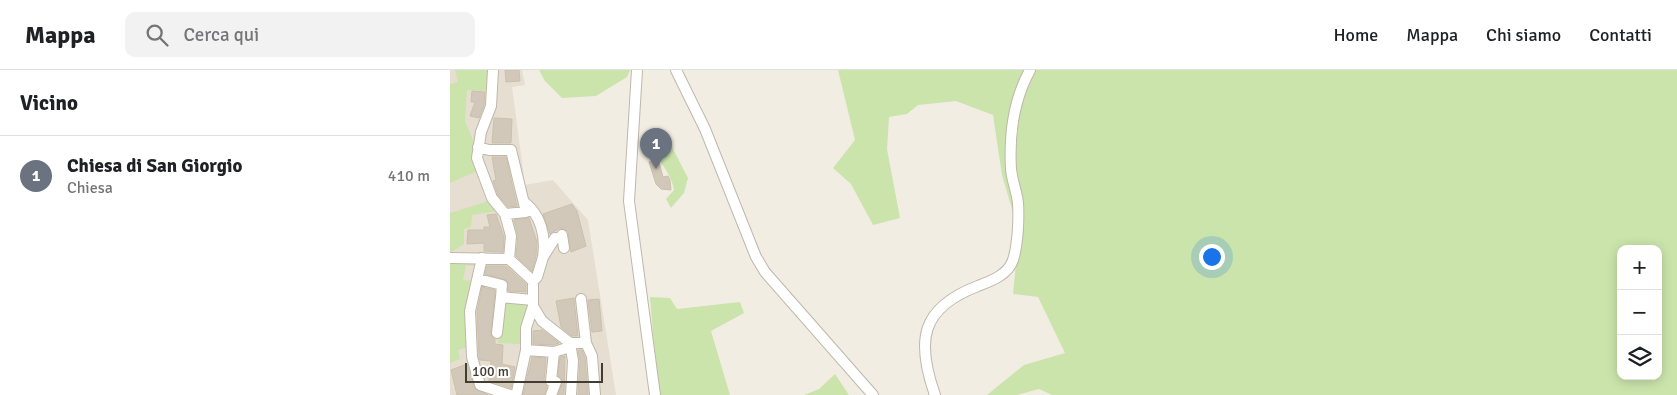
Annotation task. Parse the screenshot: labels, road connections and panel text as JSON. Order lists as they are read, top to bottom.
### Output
{
  "scale_bar": "100 m",
  "page": {
    "header": "Mappa",
    "search": "Cerca qui",
    "nav": [
      "Home",
      "Mappa",
      "Chi siamo",
      "Contatti"
    ],
    "heading": "Vicino",
    "pins": "1",
    "list": [
      {
        "mark": "1",
        "name": "Chiesa di San Giorgio",
        "note": "Chiesa",
        "value": "410 m"
      }
    ],
    "map_buttons": ["+", "−"],
    "scale": "100 m"
  }
}
